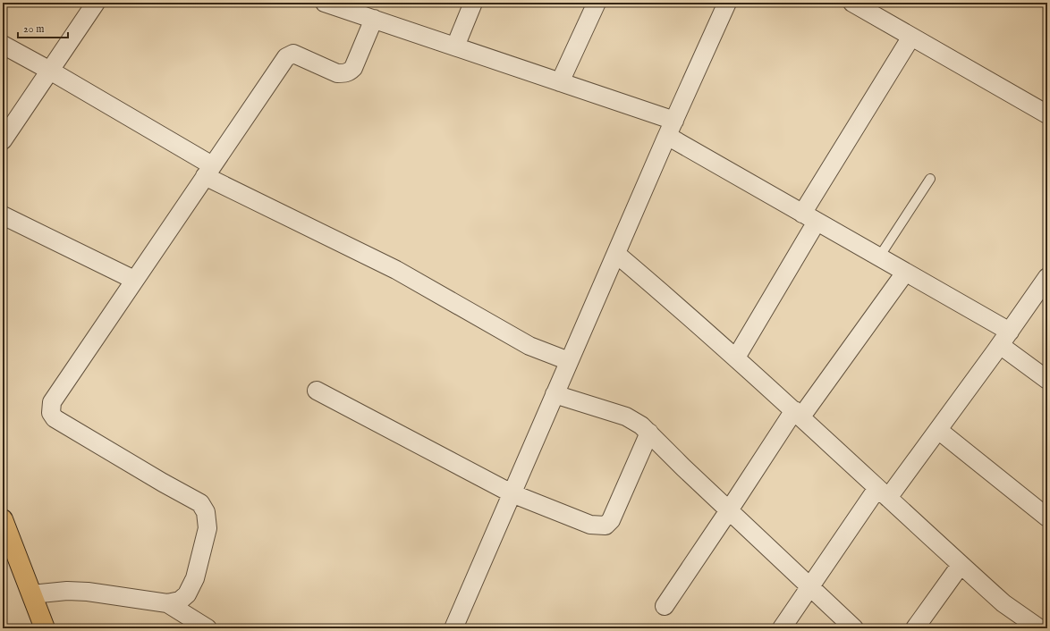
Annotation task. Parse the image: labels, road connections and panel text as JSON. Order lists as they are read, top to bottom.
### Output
{
  "scale_bar": "20 m"
}
